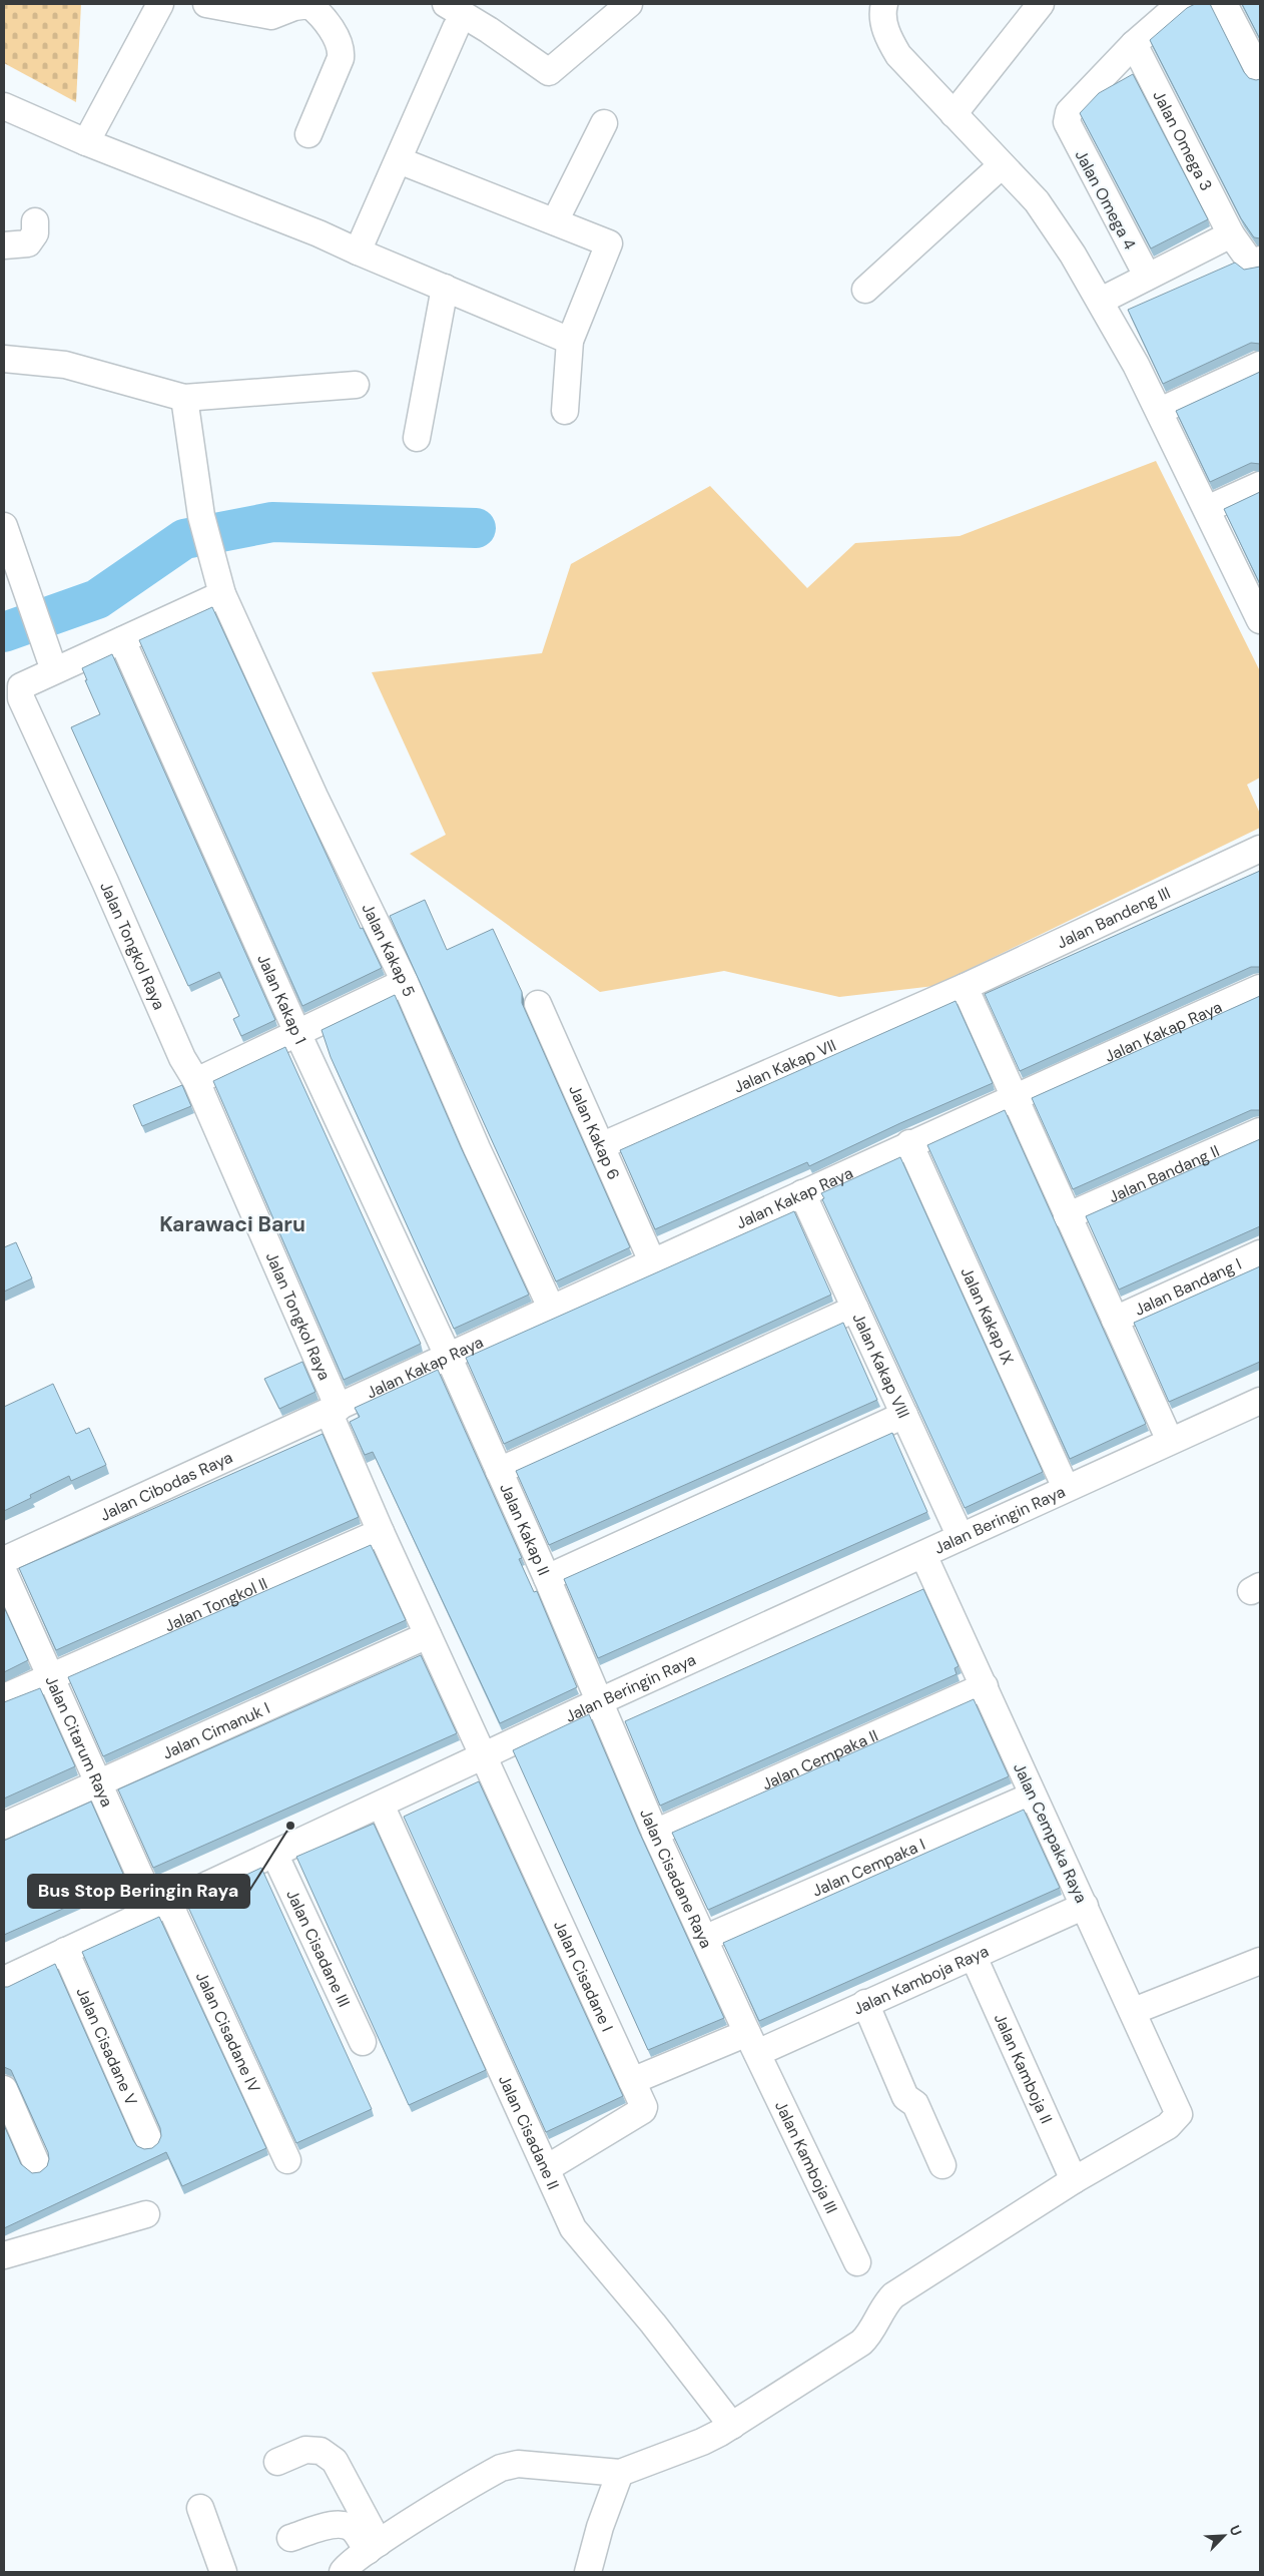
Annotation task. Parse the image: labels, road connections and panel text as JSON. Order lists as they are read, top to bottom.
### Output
{
  "streets": {
    "street": [
      "Jalan Omega 3",
      "Jalan Omega 4",
      "Jalan Bandeng III",
      "Jalan Tongkol Raya",
      "Jalan Kakap 5",
      "Jalan Kakap 1",
      "Jalan Kakap Raya",
      "Jalan Kakap VII",
      "Jalan Kakap 6",
      "Jalan Bandang II",
      "Jalan Bandang I",
      "Jalan Kakap IX",
      "Jalan Kakap VIII",
      "Jalan Cibodas Raya",
      "Jalan Beringin Raya",
      "Jalan Kakap II",
      "Jalan Tongkol II",
      "Jalan Cimanuk I",
      "Jalan Citarum Raya",
      "Jalan Cempaka II",
      "Jalan Cempaka Raya",
      "Jalan Cempaka I",
      "Jalan Cisadane Raya",
      "Jalan Cisadane III",
      "Jalan Cisadane I",
      "Jalan Kamboja Raya",
      "Jalan Cisadane IV",
      "Jalan Cisadane V",
      "Jalan Kamboja II",
      "Jalan Cisadane II",
      "Jalan Kamboja III"
    ]
  },
  "crossings": [
    ["Jalan Omega 3", "Jalan Omega 4"],
    ["Jalan Bandeng III", "Jalan Kakap VII"],
    ["Jalan Tongkol Raya", "Jalan Kakap 5"],
    ["Jalan Tongkol Raya", "Jalan Kakap 1"],
    ["Jalan Tongkol Raya", "Jalan Kakap Raya"],
    ["Jalan Tongkol Raya", "Jalan Cibodas Raya"],
    ["Jalan Tongkol Raya", "Jalan Beringin Raya"],
    ["Jalan Tongkol Raya", "Jalan Tongkol II"],
    ["Jalan Tongkol Raya", "Jalan Cimanuk I"],
    ["Jalan Tongkol Raya", "Jalan Cisadane I"],
    ["Jalan Kakap 5", "Jalan Kakap Raya"],
    ["Jalan Kakap 1", "Jalan Kakap Raya"],
    ["Jalan Kakap 1", "Jalan Kakap II"],
    ["Jalan Kakap Raya", "Jalan Kakap 6"],
    ["Jalan Kakap Raya", "Jalan Kakap IX"],
    ["Jalan Kakap Raya", "Jalan Kakap VIII"],
    ["Jalan Kakap Raya", "Jalan Cibodas Raya"],
    ["Jalan Kakap Raya", "Jalan Kakap II"],
    ["Jalan Kakap VII", "Jalan Kakap 6"],
    ["Jalan Kakap IX", "Jalan Beringin Raya"],
    ["Jalan Kakap VIII", "Jalan Beringin Raya"],
    ["Jalan Beringin Raya", "Jalan Kakap II"],
    ["Jalan Beringin Raya", "Jalan Citarum Raya"],
    ["Jalan Beringin Raya", "Jalan Cempaka Raya"],
    ["Jalan Beringin Raya", "Jalan Cisadane Raya"],
    ["Jalan Beringin Raya", "Jalan Cisadane III"],
    ["Jalan Beringin Raya", "Jalan Cisadane I"],
    ["Jalan Beringin Raya", "Jalan Cisadane IV"],
    ["Jalan Beringin Raya", "Jalan Cisadane V"],
    ["Jalan Beringin Raya", "Jalan Cisadane II"],
    ["Jalan Kakap II", "Jalan Cisadane Raya"],
    ["Jalan Tongkol II", "Jalan Citarum Raya"],
    ["Jalan Cimanuk I", "Jalan Citarum Raya"],
    ["Jalan Citarum Raya", "Jalan Cisadane IV"],
    ["Jalan Cempaka II", "Jalan Cempaka Raya"],
    ["Jalan Cempaka II", "Jalan Cisadane Raya"],
    ["Jalan Cempaka Raya", "Jalan Cempaka I"],
    ["Jalan Cempaka Raya", "Jalan Kamboja Raya"],
    ["Jalan Cempaka Raya", "Jalan Kamboja II"],
    ["Jalan Cempaka I", "Jalan Cisadane Raya"],
    ["Jalan Cisadane Raya", "Jalan Kamboja Raya"],
    ["Jalan Cisadane Raya", "Jalan Kamboja III"],
    ["Jalan Cisadane I", "Jalan Cisadane II"],
    ["Jalan Kamboja Raya", "Jalan Kamboja II"],
    ["Jalan Kamboja Raya", "Jalan Kamboja III"]
  ],
  "districts": ["Karawaci Baru"],
  "places": ["Bus Stop Beringin Raya"],
  "north": "top right"
}
